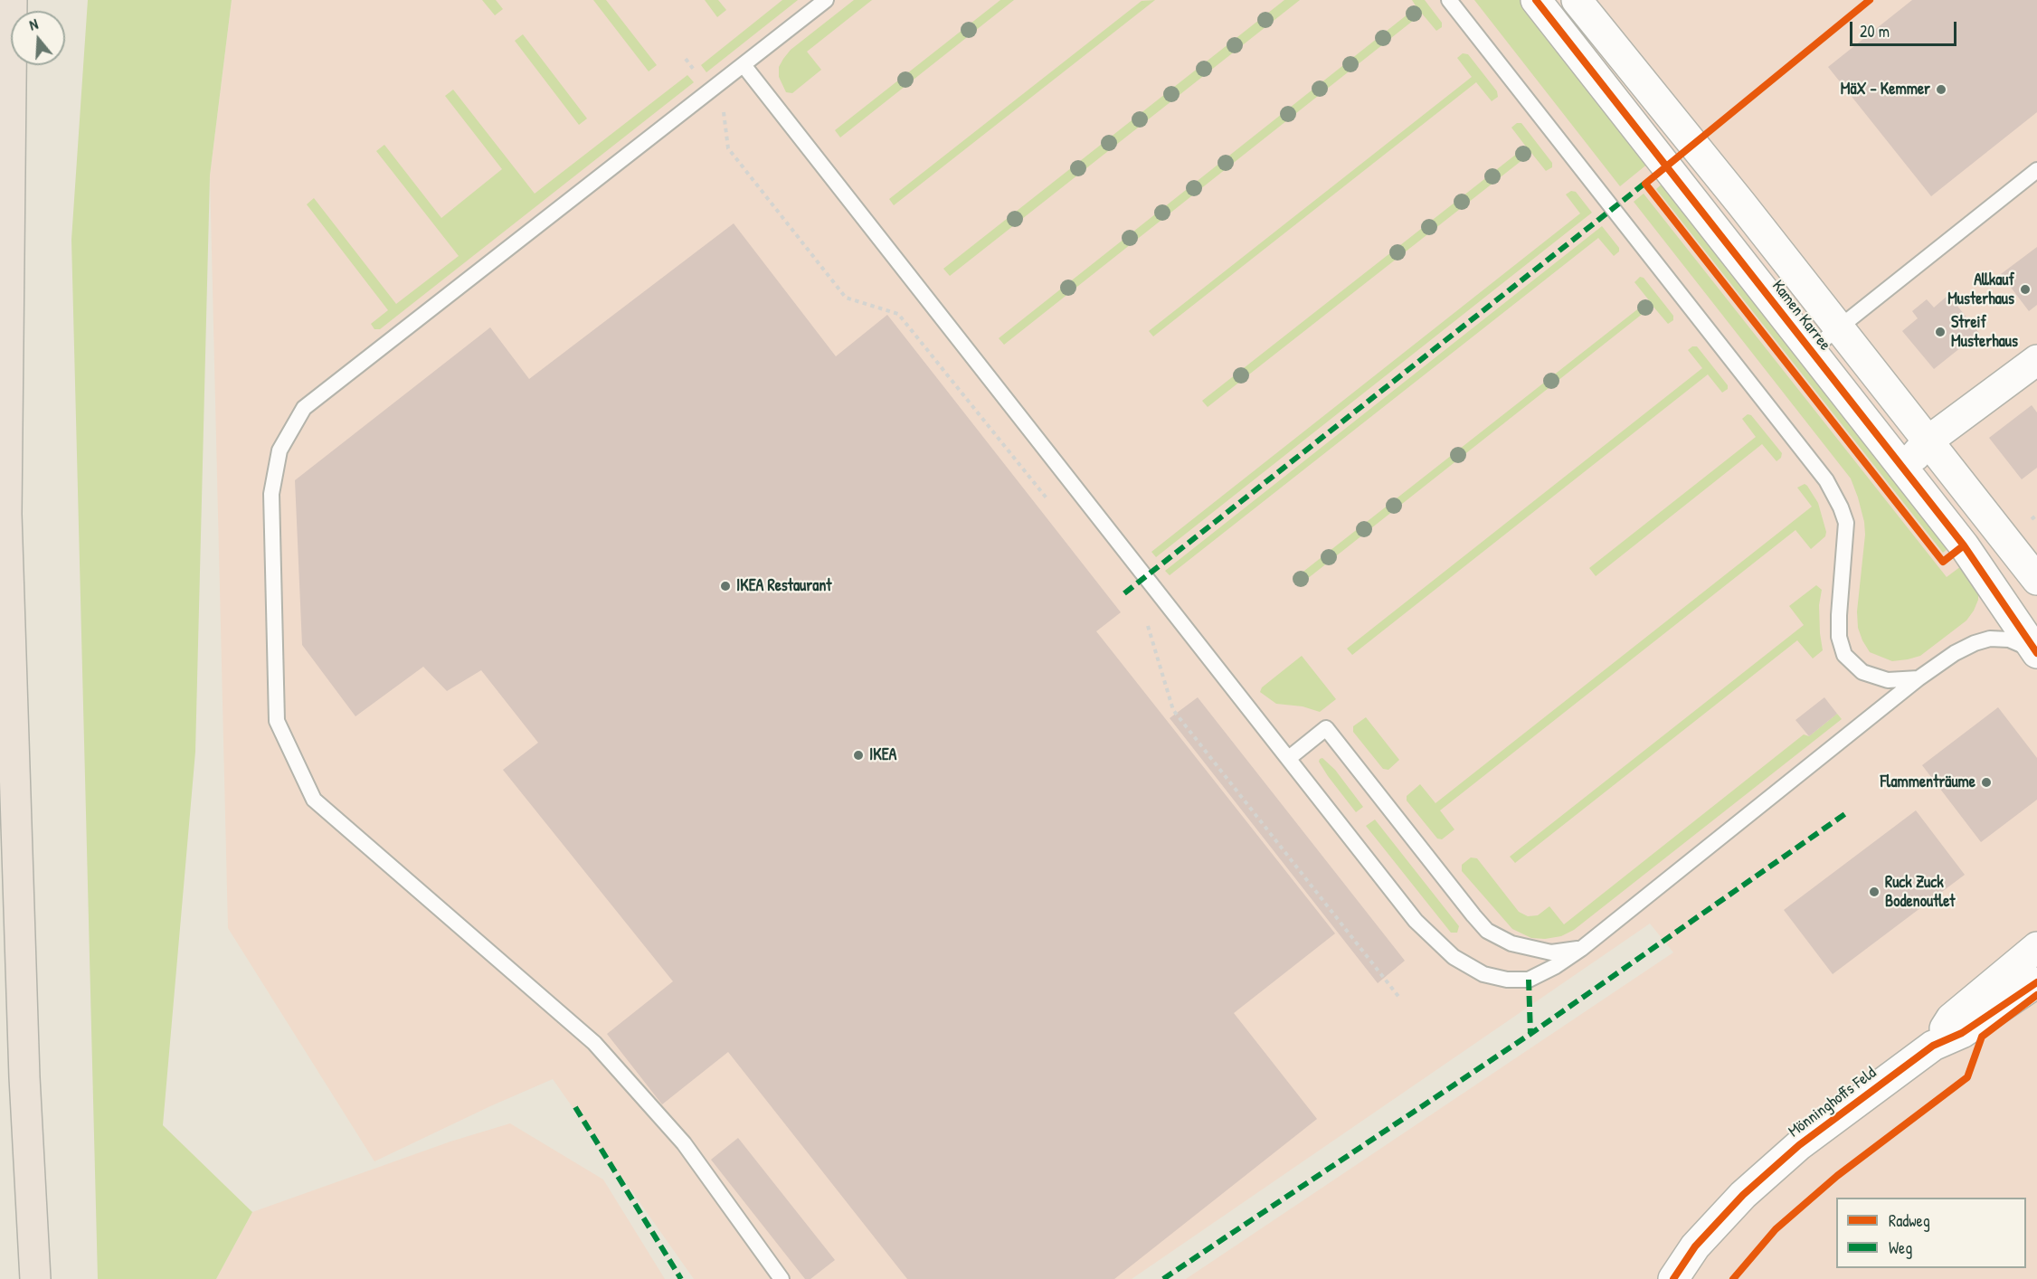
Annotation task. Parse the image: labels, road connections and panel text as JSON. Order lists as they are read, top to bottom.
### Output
{
  "streets": {
    "street": ["Kamen Karree", "Mönninghoffs Feld"]
  },
  "places": [
    "MäX - Kemmer",
    "Allkauf Musterhaus",
    "Streif Musterhaus",
    "IKEA Restaurant",
    "IKEA",
    "Flammenträume",
    "Ruck Zuck Bodenoutlet"
  ],
  "legend": ["Radweg", "Weg"],
  "scale_bar": "20 m",
  "north": "top"
}
